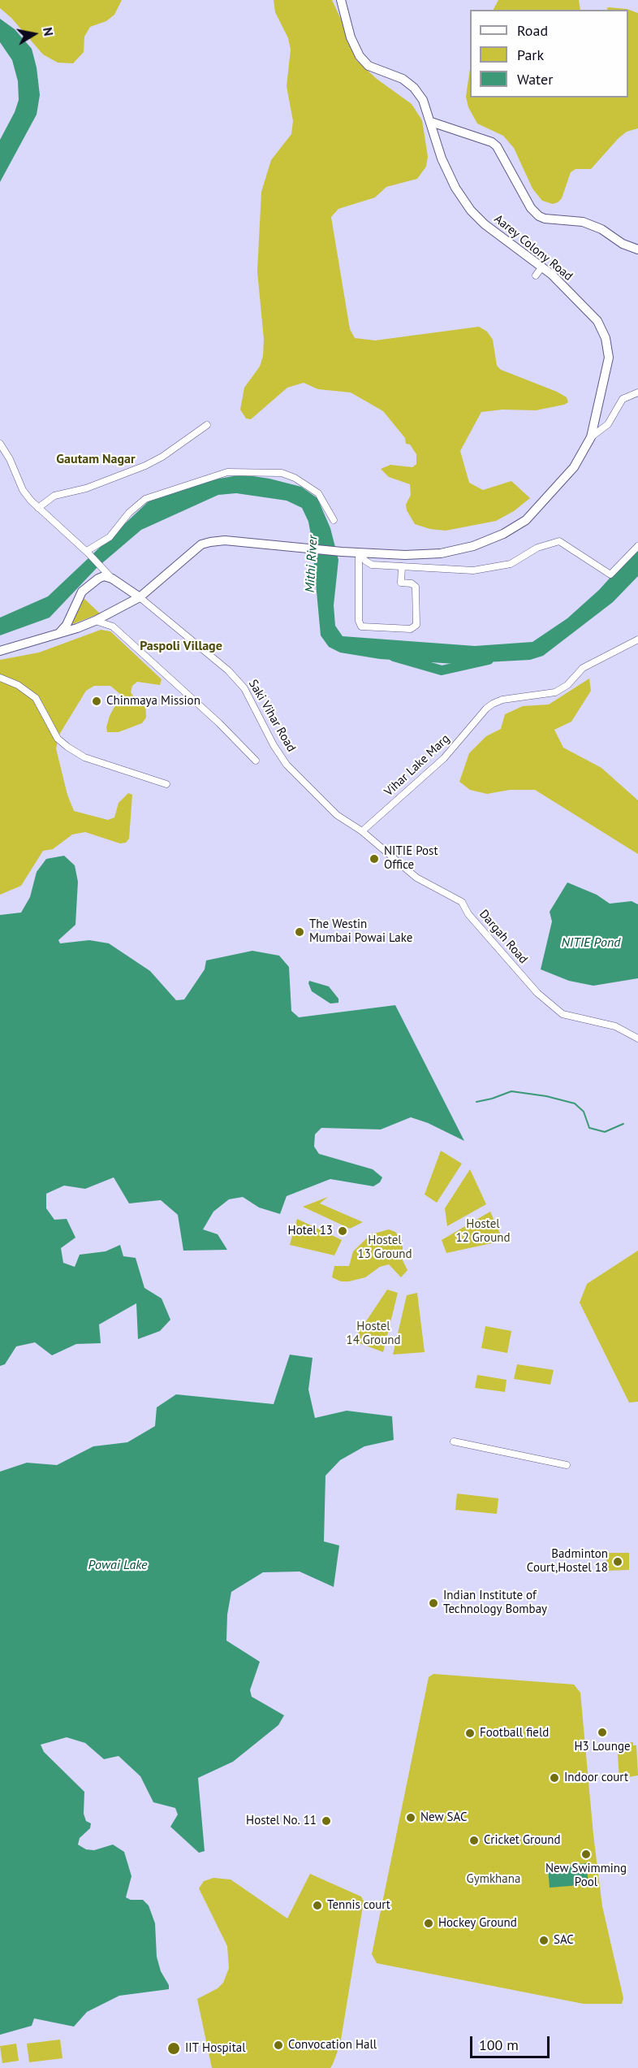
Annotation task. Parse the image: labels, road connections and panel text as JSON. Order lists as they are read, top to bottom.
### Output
{
  "streets": {
    "main road": ["Aarey Colony Road", "Saki Vihar Road"],
    "street": ["Vihar Lake Marg", "Dargah Road"]
  },
  "crossings": [
    ["Aarey Colony Road", "Saki Vihar Road"],
    ["Saki Vihar Road", "Vihar Lake Marg"],
    ["Saki Vihar Road", "Dargah Road"],
    ["Vihar Lake Marg", "Dargah Road"]
  ],
  "districts": ["Gautam Nagar", "Paspoli Village"],
  "water": ["Mithi River", "NITIE Pond", "Powai Lake"],
  "parks": [
    "Hostel 12 Ground",
    "Hostel 13 Ground",
    "Hostel 14 Ground",
    "Gymkhana"
  ],
  "places": [
    "Chinmaya Mission",
    "NITIE Post Office",
    "The Westin Mumbai Powai Lake",
    "Hotel 13",
    "Badminton Court,Hostel 18",
    "Indian Institute of Technology Bombay",
    "H3 Lounge",
    "Football field",
    "Indoor court",
    "New SAC",
    "Hostel No. 11",
    "Cricket Ground",
    "New Swimming Pool",
    "Tennis court",
    "Hockey Ground",
    "SAC",
    "Convocation Hall",
    "IIT Hospital"
  ],
  "legend": ["Road", "Park", "Water"],
  "scale_bar": "100 m",
  "north": "right"
}
